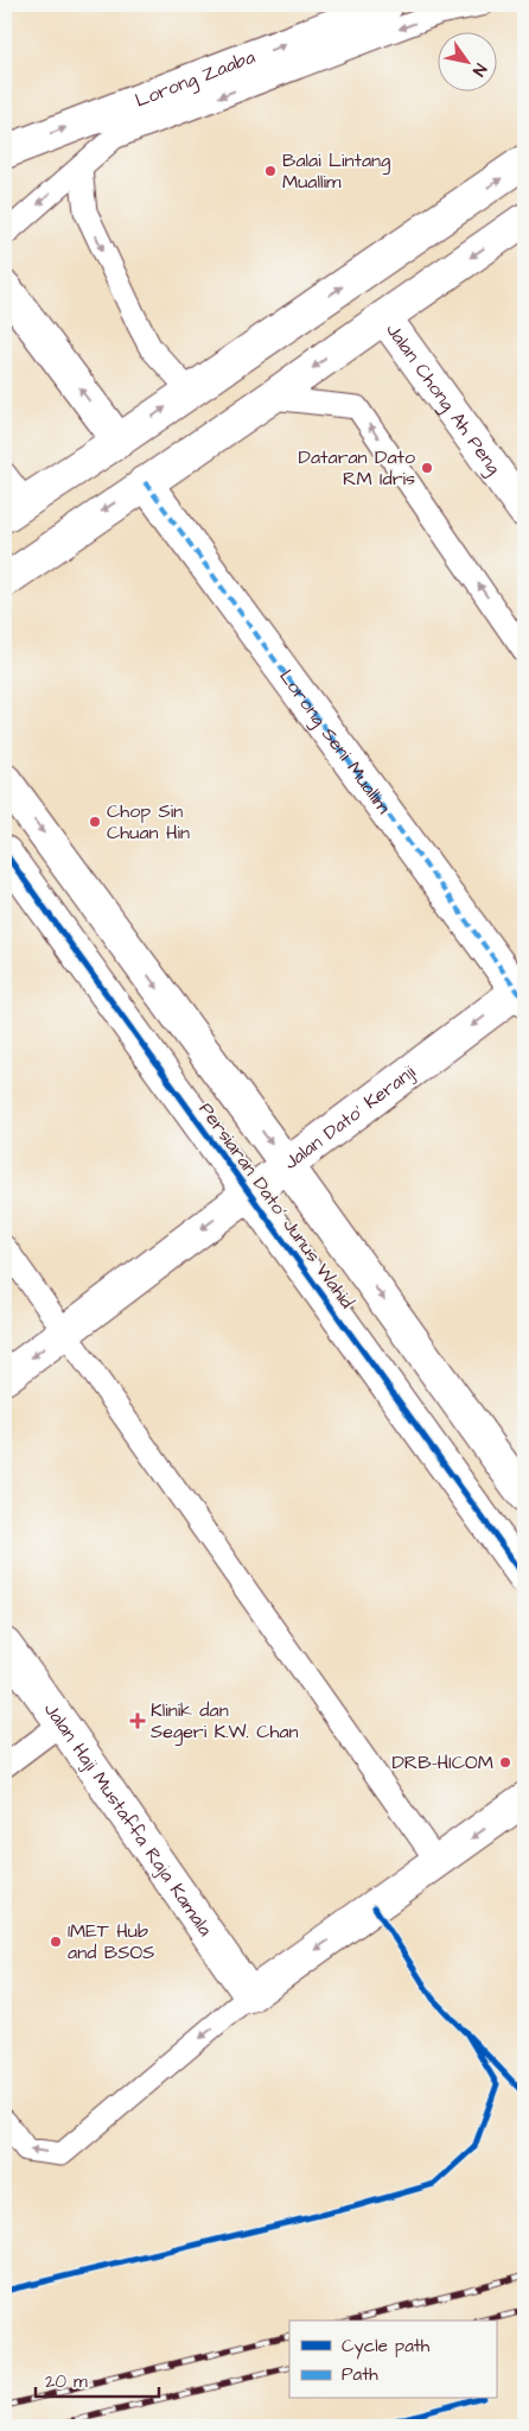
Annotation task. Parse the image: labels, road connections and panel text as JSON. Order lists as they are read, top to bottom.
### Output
{
  "streets": {
    "street": [
      "Lorong Zaaba",
      "Jalan Chong Ah Peng",
      "Lorong Seni Muallim",
      "Jalan Dato' Keranji",
      "Persiaran Dato' Junus Wahid",
      "Jalan Haji Mustaffa Raja Kamala"
    ]
  },
  "crossings": [
    ["Lorong Seni Muallim", "Jalan Dato' Keranji"],
    ["Jalan Dato' Keranji", "Persiaran Dato' Junus Wahid"]
  ],
  "one_way": ["Jalan Dato' Keranji"],
  "places": {
    "other": [
      "Balai Lintang Muallim",
      "Dataran Dato RM Idris",
      "Chop Sin Chuan Hin",
      "DRB-HICOM",
      "1MET Hub and BSOS"
    ],
    "health": ["Klinik dan Segeri K.W. Chan"]
  },
  "legend": ["Cycle path", "Path"],
  "scale_bar": "20 m",
  "north": "bottom right"
}
